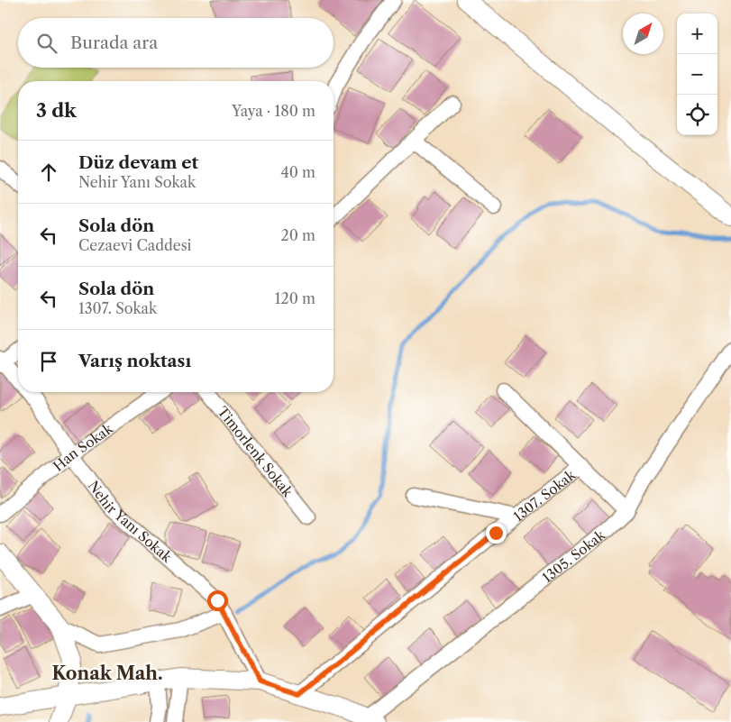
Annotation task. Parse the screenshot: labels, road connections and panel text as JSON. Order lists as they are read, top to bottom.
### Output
{
  "streets": {
    "street": [
      "Han Sokak",
      "Timorlenk Sokak",
      "1307. Sokak",
      "Nehir Yanı Sokak",
      "1305. Sokak"
    ]
  },
  "crossings": [
    ["Han Sokak", "Nehir Yanı Sokak"]
  ],
  "districts": ["Konak Mah."],
  "north": "top right",
  "page": {
    "map_buttons": ["+", "−"],
    "search": "Burada ara",
    "heading": ["3 dk", "Yaya · 180 m"],
    "list": [
      ["Düz devam et", "Nehir Yanı Sokak", "40 m"],
      ["Sola dön", "Cezaevi Caddesi", "20 m"],
      ["Sola dön", "1307. Sokak", "120 m"],
      "Varış noktası"
    ]
  }
}
